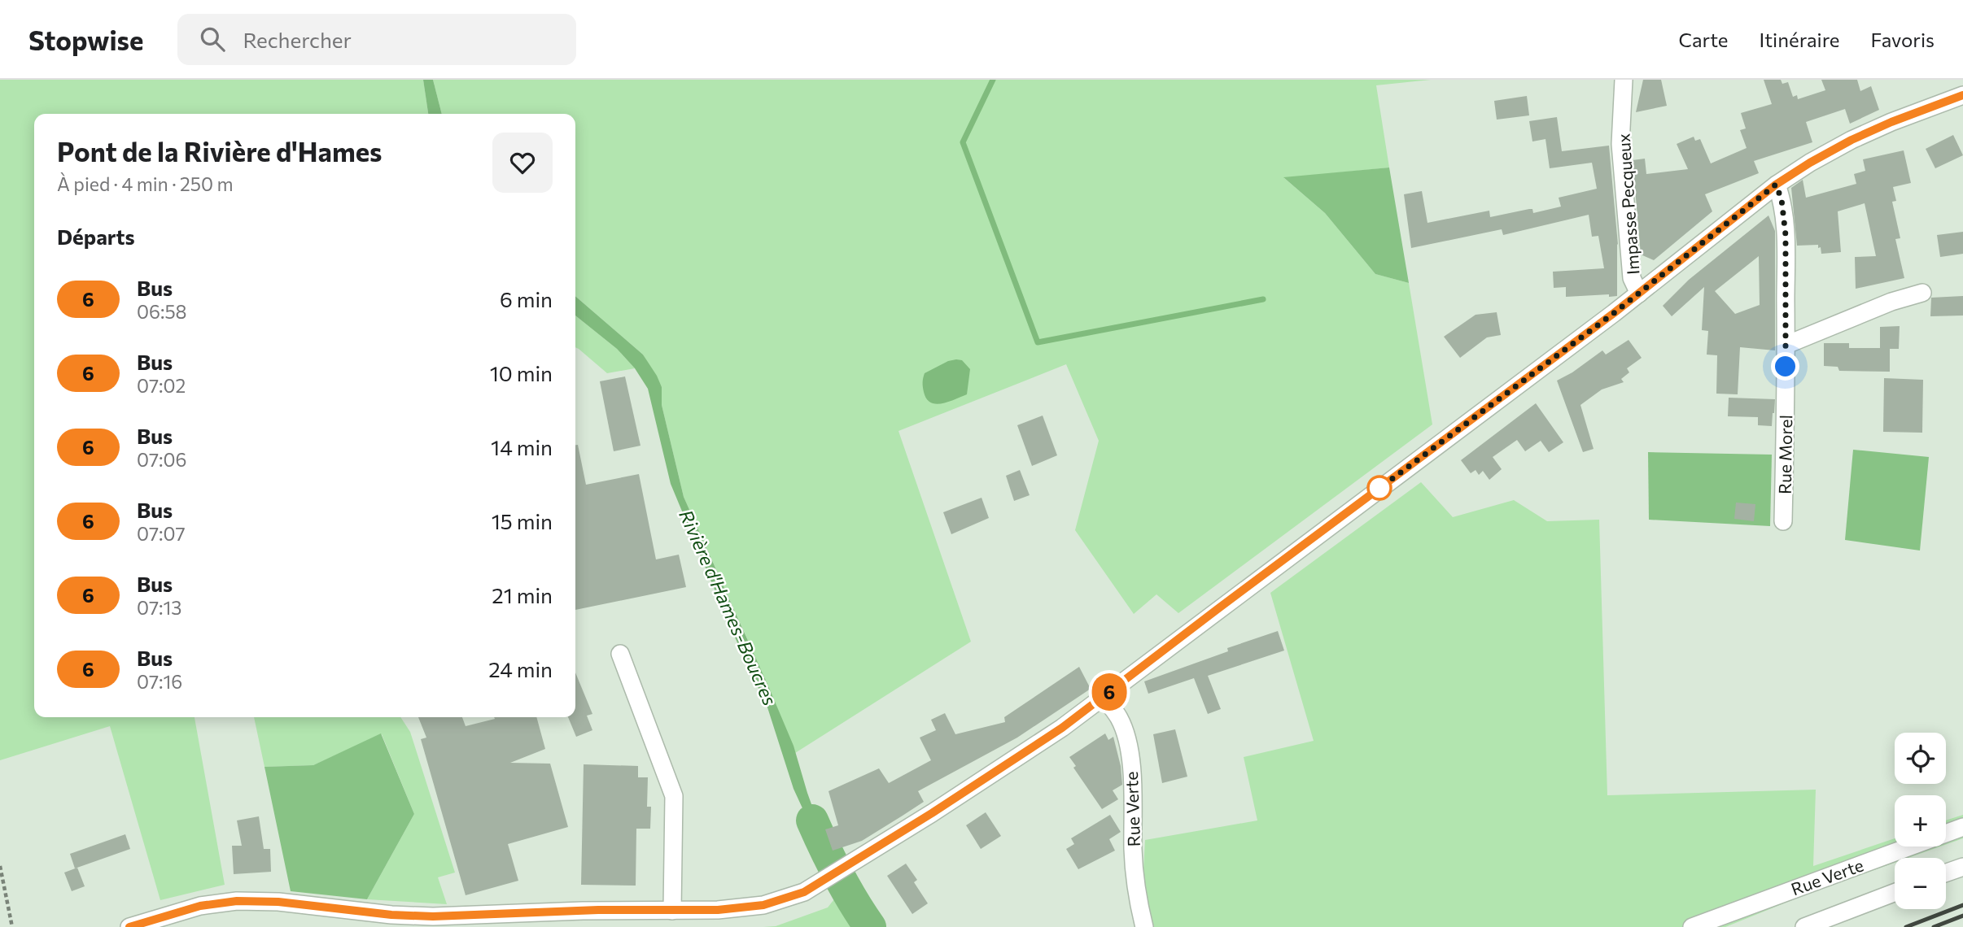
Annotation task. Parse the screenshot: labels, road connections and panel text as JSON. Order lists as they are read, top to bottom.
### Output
{
  "streets": {
    "street": ["Impasse Pecqueux", "Rue Morel", "Rue Verte"]
  },
  "water": ["Rivière d'Hames-Boucres"],
  "lines": ["bus line 6"],
  "page": {
    "header": "Stopwise",
    "search": "Rechercher",
    "nav": ["Carte", "Itinéraire", "Favoris"],
    "on_map": "6",
    "heading": [
      ["Pont de la Rivière d'Hames", "À pied · 4 min · 250 m"],
      "Départs"
    ],
    "list": [
      {
        "mark": "6",
        "name": "Bus",
        "note": "06:58",
        "value": "6 min"
      },
      {
        "mark": "6",
        "name": "Bus",
        "note": "07:02",
        "value": "10 min"
      },
      {
        "mark": "6",
        "name": "Bus",
        "note": "07:06",
        "value": "14 min"
      },
      {
        "mark": "6",
        "name": "Bus",
        "note": "07:07",
        "value": "15 min"
      },
      {
        "mark": "6",
        "name": "Bus",
        "note": "07:13",
        "value": "21 min"
      },
      {
        "mark": "6",
        "name": "Bus",
        "note": "07:16",
        "value": "24 min"
      }
    ],
    "map_buttons": ["+", "−"]
  }
}
